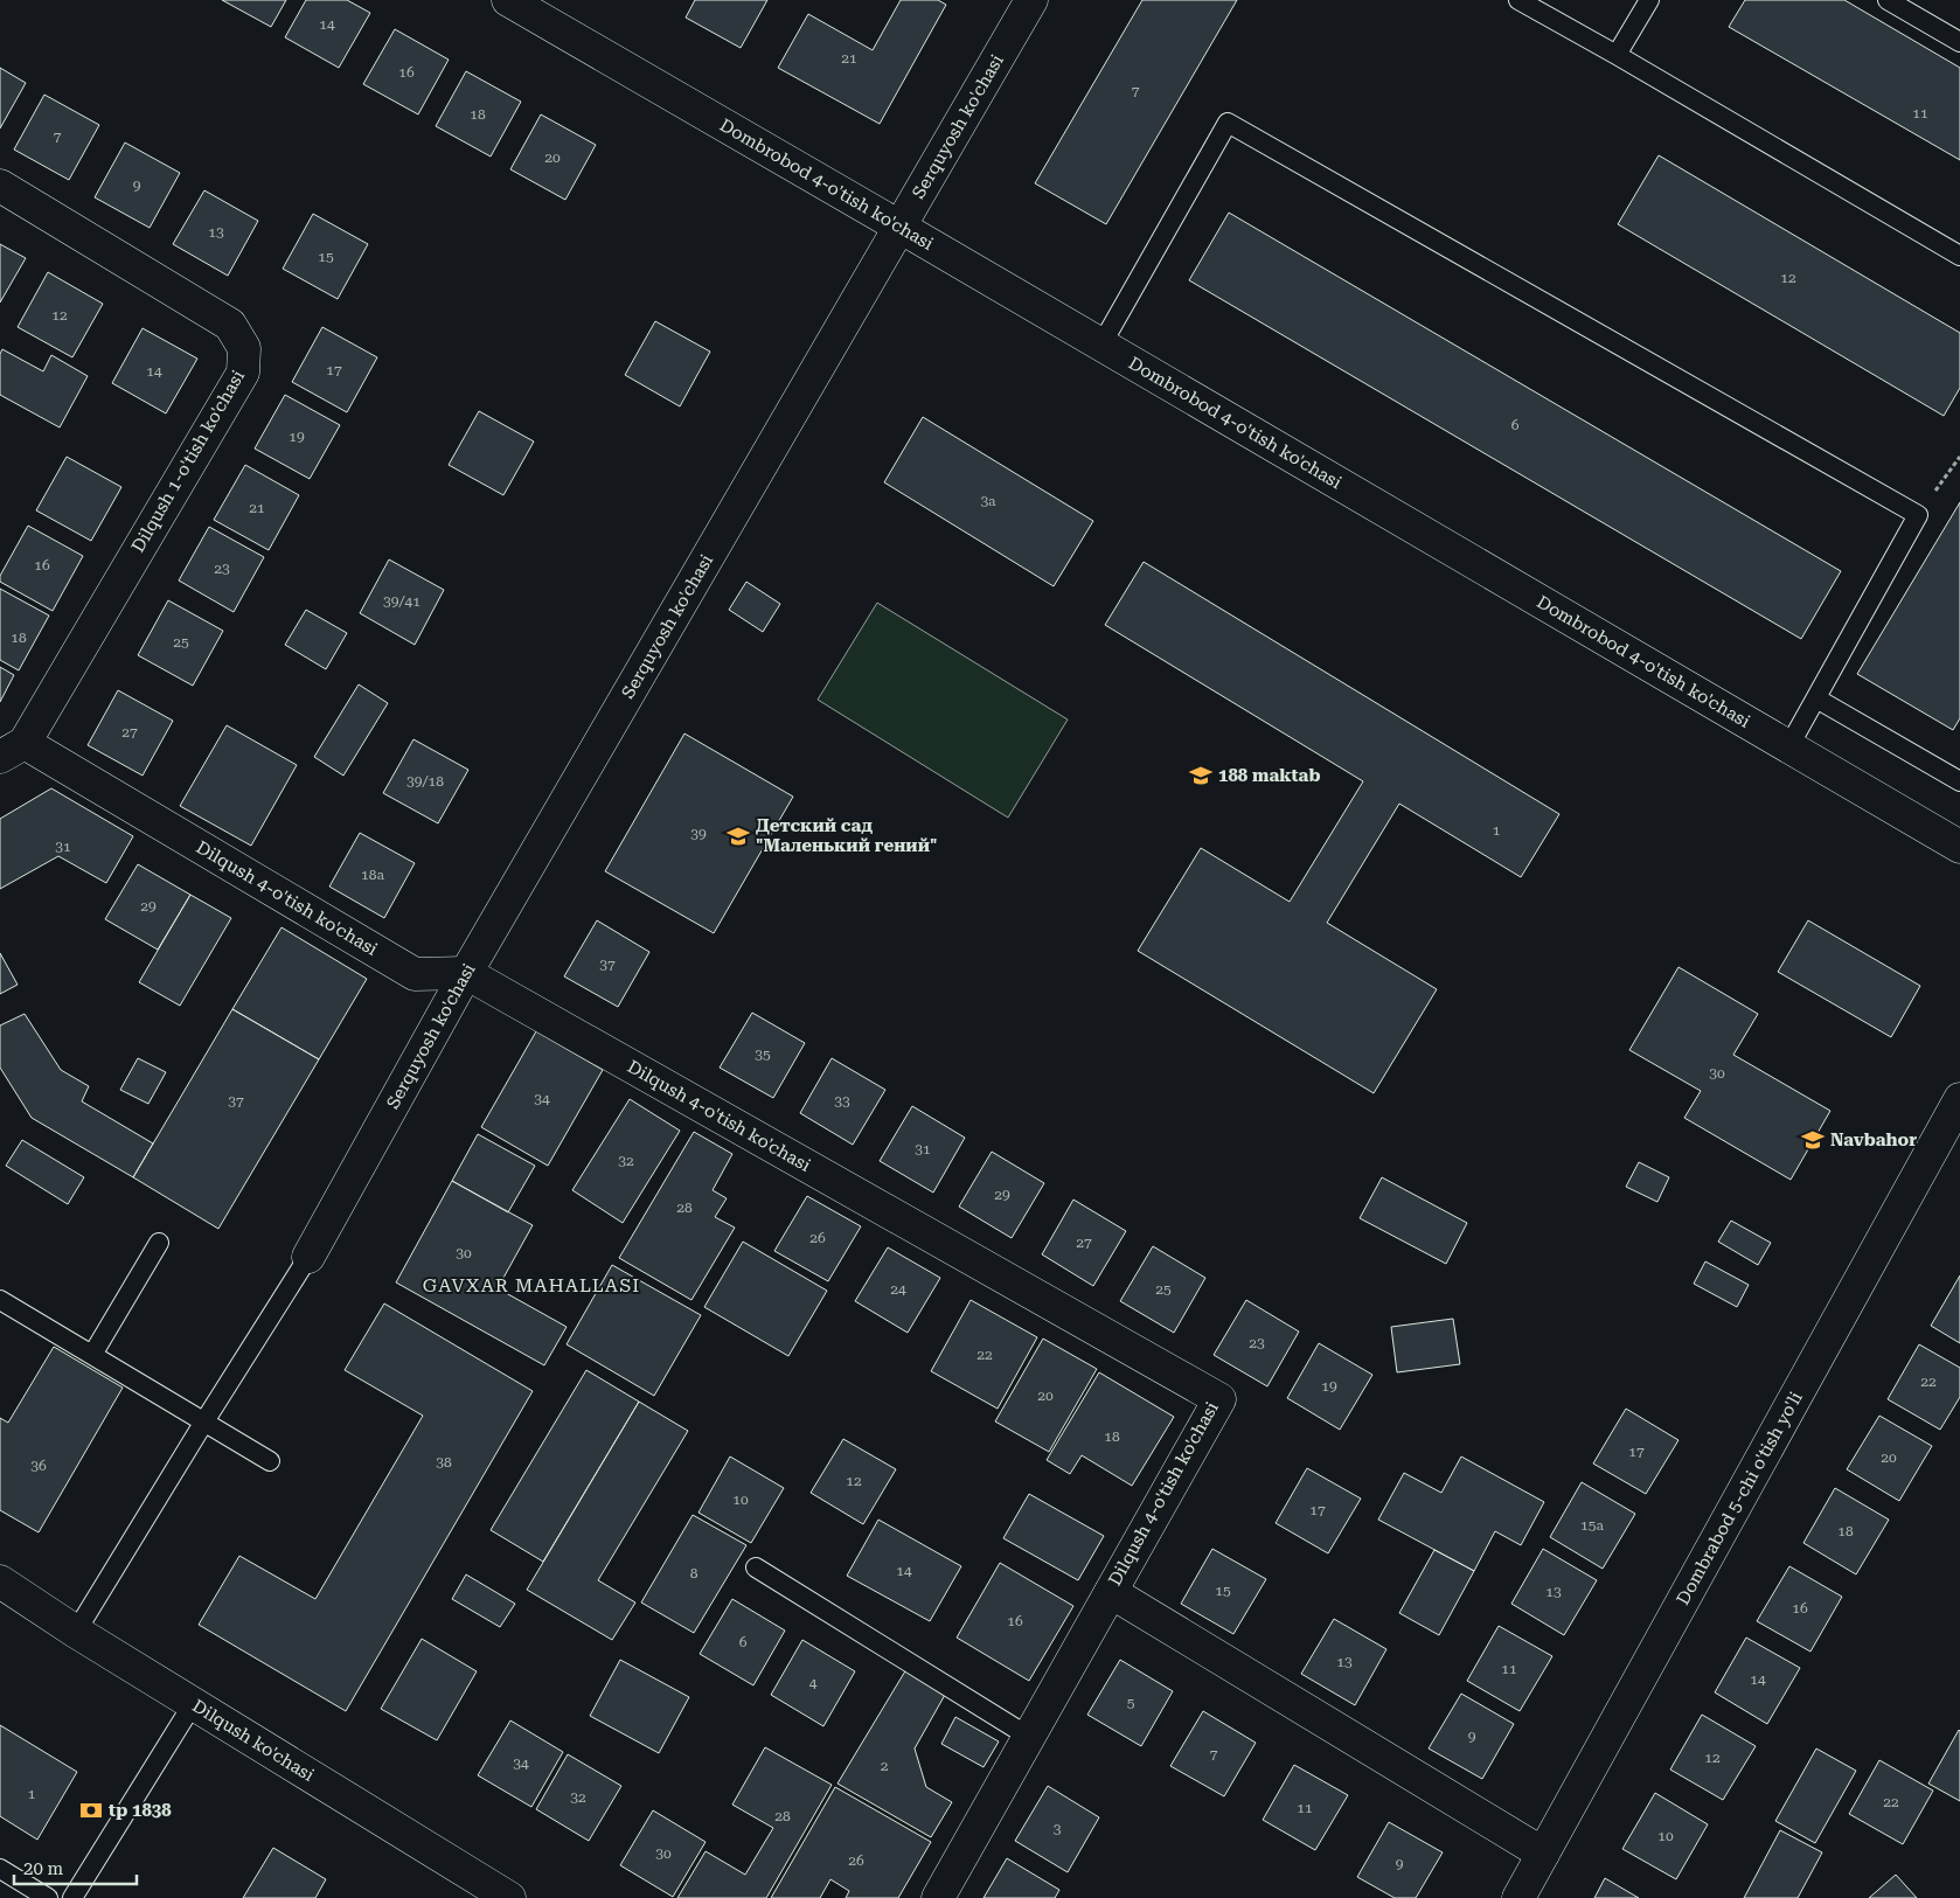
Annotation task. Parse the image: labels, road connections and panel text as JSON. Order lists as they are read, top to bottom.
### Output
{
  "streets": {
    "street": [
      "Serquyosh ko'chasi",
      "Dombrobod 4-o'tish ko'chasi",
      "Dilqush 1-o'tish ko'chasi",
      "Dilqush 4-o'tish ko'chasi",
      "Dombrabod 5-chi o'tish yo'li",
      "Dilqush ko'chasi"
    ]
  },
  "crossings": [
    ["Serquyosh ko'chasi", "Dombrobod 4-o'tish ko'chasi"],
    ["Serquyosh ko'chasi", "Dilqush 4-o'tish ko'chasi"],
    ["Dilqush 1-o'tish ko'chasi", "Dilqush 4-o'tish ko'chasi"],
    ["Dilqush 4-o'tish ko'chasi", "Dombrabod 5-chi o'tish yo'li"]
  ],
  "districts": ["GAVXAR MAHALLASI"],
  "places": {
    "school or university": ["188 maktab", "Детский сад \"Маленький гений\"", "Navbahor"],
    "bank": ["tp 1838"]
  },
  "house_numbers": [
    "14",
    "21",
    "16",
    "7",
    "11",
    "18",
    "7",
    "20",
    "9",
    "13",
    "15",
    "12",
    "12",
    "17",
    "14",
    "6",
    "19",
    "3a",
    "21",
    "16",
    "23",
    "39/41",
    "18",
    "25",
    "27",
    "39/18",
    "1",
    "39",
    "31",
    "18a",
    "29",
    "37",
    "35",
    "30",
    "34",
    "37",
    "33",
    "31",
    "32",
    "29",
    "28",
    "26",
    "27",
    "30",
    "24",
    "25",
    "23",
    "22",
    "22",
    "19",
    "20",
    "18",
    "17",
    "20",
    "38",
    "36",
    "12",
    "10",
    "17",
    "15a",
    "18",
    "14",
    "8",
    "15",
    "13",
    "16",
    "16",
    "6",
    "13",
    "11",
    "14",
    "4",
    "5",
    "9",
    "7",
    "12",
    "34",
    "2",
    "1",
    "32",
    "22",
    "11",
    "28",
    "3",
    "10",
    "30",
    "26",
    "9"
  ],
  "scale_bar": "20 m"
}
